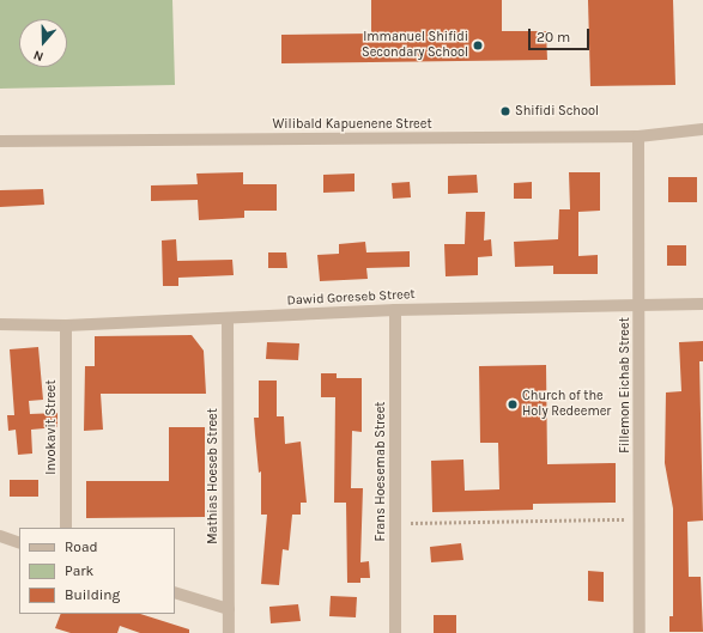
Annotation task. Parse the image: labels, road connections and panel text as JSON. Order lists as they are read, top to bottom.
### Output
{
  "streets": {
    "street": [
      "Wilibald Kapuenene Street",
      "Dawid Goreseb Street",
      "Fillemon Eichab Street",
      "Invokavit Street",
      "Frans Hoesemab Street",
      "Mathias Hoeseb Street"
    ]
  },
  "crossings": [
    ["Wilibald Kapuenene Street", "Fillemon Eichab Street"],
    ["Dawid Goreseb Street", "Fillemon Eichab Street"],
    ["Dawid Goreseb Street", "Invokavit Street"],
    ["Dawid Goreseb Street", "Frans Hoesemab Street"],
    ["Dawid Goreseb Street", "Mathias Hoeseb Street"]
  ],
  "places": ["Immanuel Shifidi Secondary School", "Shifidi School", "Church of the Holy Redeemer"],
  "legend": ["Road", "Park", "Building"],
  "scale_bar": "20 m",
  "north": "bottom"
}
